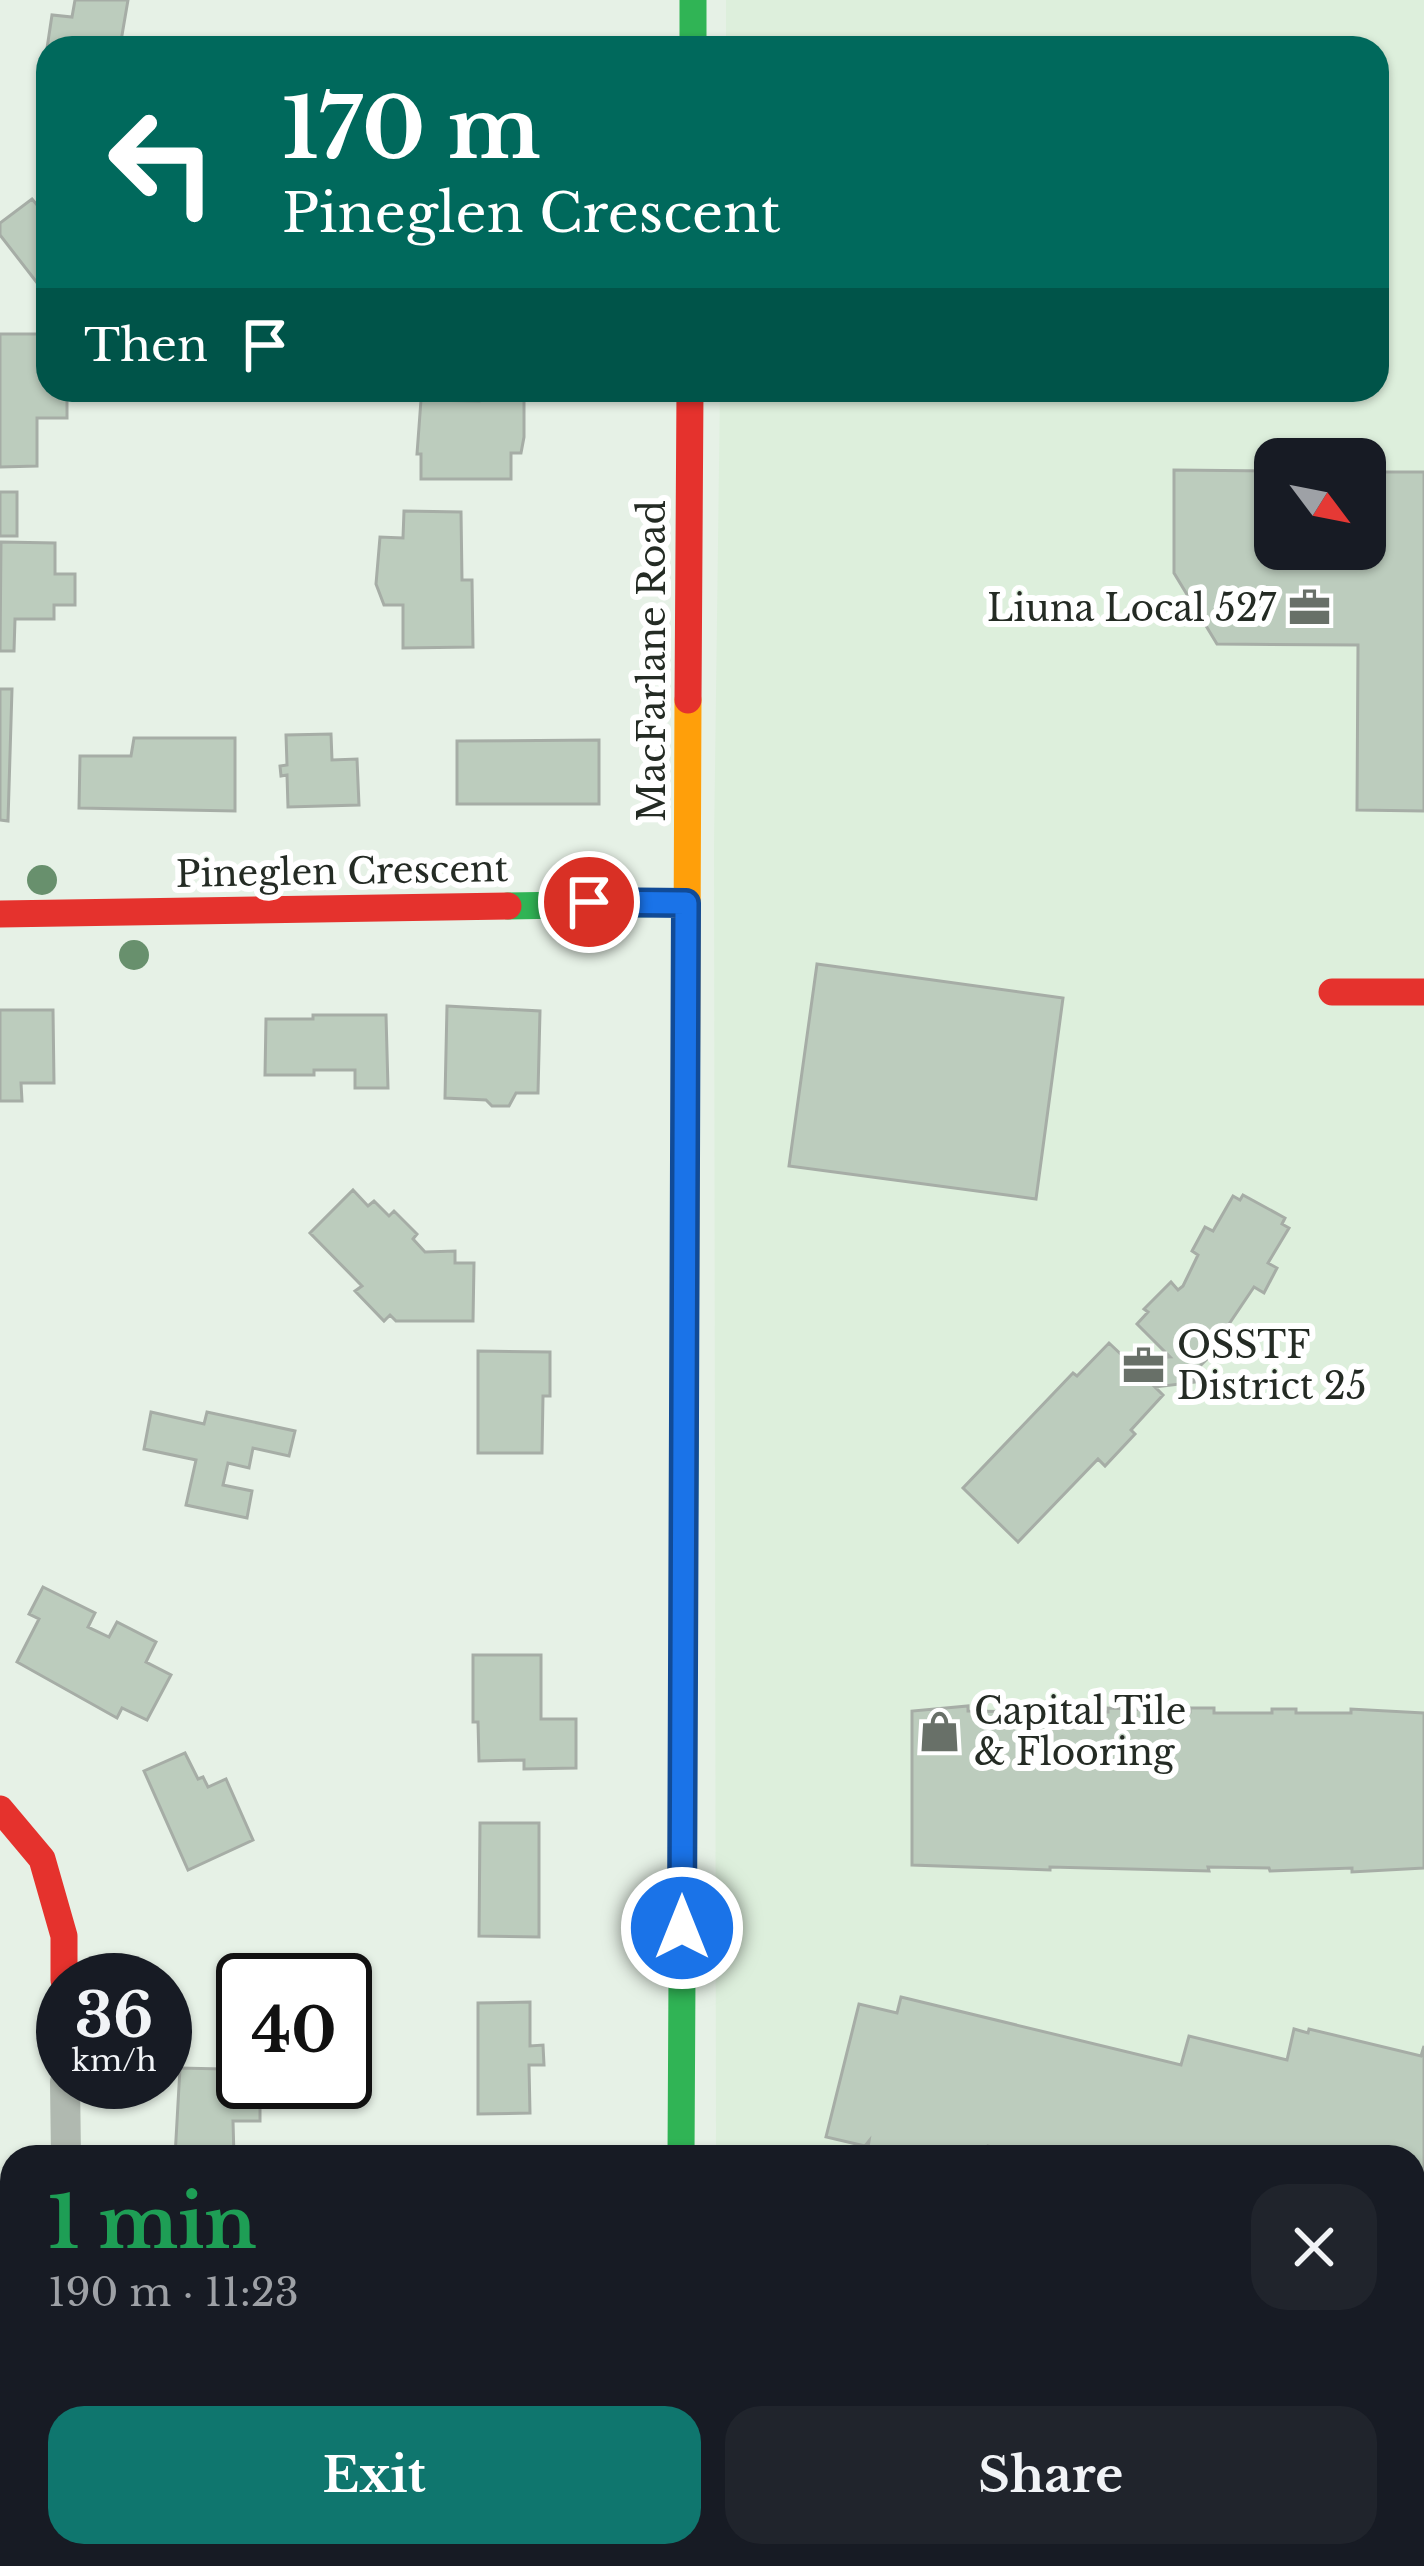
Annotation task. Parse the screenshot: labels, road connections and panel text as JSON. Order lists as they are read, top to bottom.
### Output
{
  "streets": {
    "street": ["MacFarlane Road", "Pineglen Crescent"]
  },
  "crossings": [
    ["MacFarlane Road", "Pineglen Crescent"]
  ],
  "places": {
    "office": ["Liuna Local 527", "OSSTF District 25"],
    "shop": ["Capital Tile & Flooring"]
  },
  "north": "bottom right",
  "page": {
    "turn": ["170 m", "Pineglen Crescent"],
    "then": "Then",
    "speed": "36 km/h",
    "limit": "40",
    "heading": ["1 min", "190 m · 11:23"],
    "buttons": ["Exit", "Share"]
  }
}
